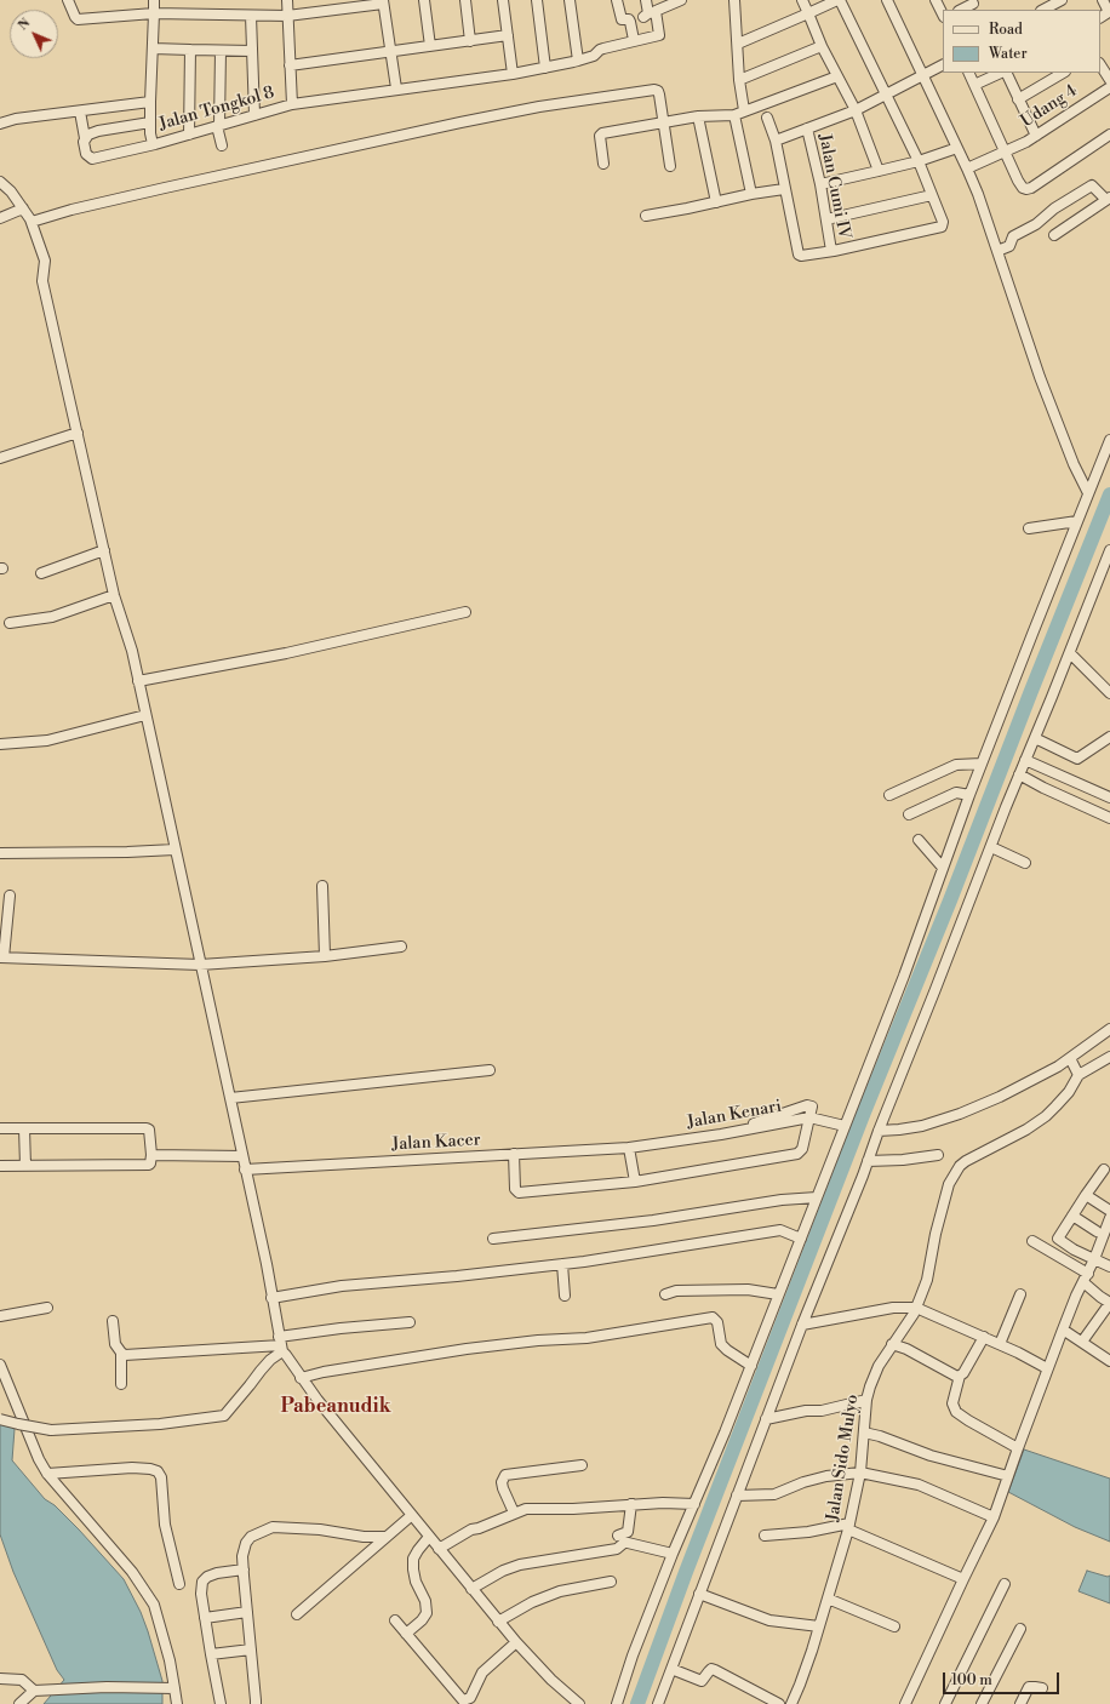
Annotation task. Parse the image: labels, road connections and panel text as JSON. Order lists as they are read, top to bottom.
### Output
{
  "streets": {
    "street": [
      "Udang 4",
      "Jalan Tongkol 8",
      "Jalan Cumi IV",
      "Jalan Kenari",
      "Jalan Kacer",
      "Jalan Sido Mulyo"
    ]
  },
  "crossings": [
    ["Jalan Kenari", "Jalan Kacer"]
  ],
  "districts": ["Pabeanudik"],
  "legend": ["Road", "Water"],
  "scale_bar": "100 m",
  "north": "top left"
}
